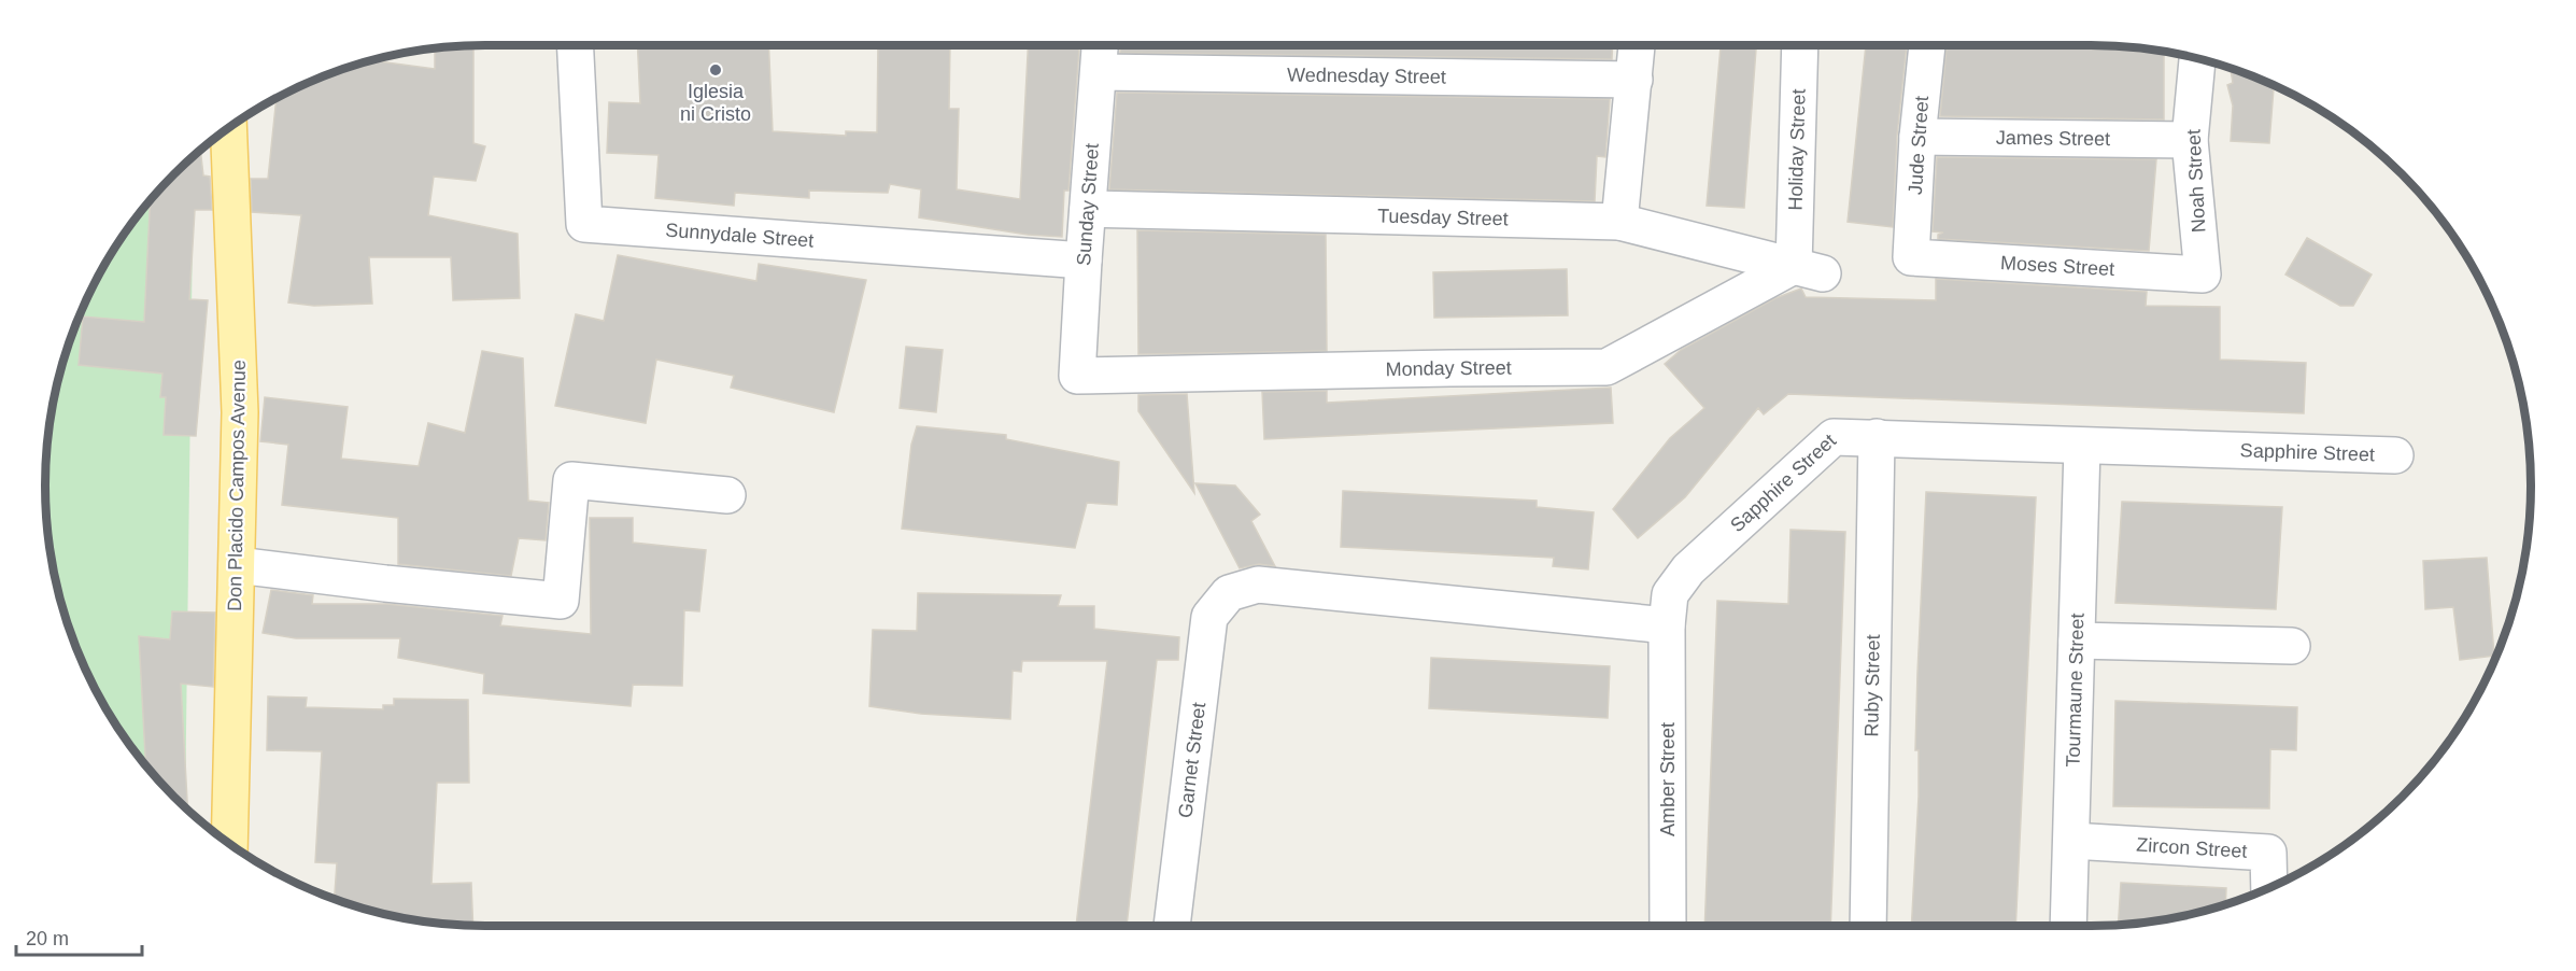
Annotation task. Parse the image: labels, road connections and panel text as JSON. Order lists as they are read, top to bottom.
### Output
{
  "streets": {
    "main road": ["Don Placido Campos Avenue"],
    "street": [
      "Wednesday Street",
      "James Street",
      "Jude Street",
      "Holiday Street",
      "Noah Street",
      "Sunday Street",
      "Tuesday Street",
      "Sunnydale Street",
      "Moses Street",
      "Monday Street",
      "Sapphire Street",
      "Ruby Street",
      "Tourmaune Street",
      "Garnet Street",
      "Amber Street",
      "Zircon Street"
    ]
  },
  "crossings": [
    ["Wednesday Street", "Sunday Street"],
    ["James Street", "Jude Street"],
    ["James Street", "Noah Street"],
    ["Jude Street", "Moses Street"],
    ["Holiday Street", "Tuesday Street"],
    ["Holiday Street", "Monday Street"],
    ["Noah Street", "Moses Street"],
    ["Sunday Street", "Tuesday Street"],
    ["Sunday Street", "Sunnydale Street"],
    ["Sunday Street", "Monday Street"],
    ["Tuesday Street", "Monday Street"],
    ["Sapphire Street", "Ruby Street"],
    ["Sapphire Street", "Tourmaune Street"],
    ["Sapphire Street", "Garnet Street"],
    ["Sapphire Street", "Amber Street"],
    ["Tourmaune Street", "Zircon Street"],
    ["Garnet Street", "Amber Street"]
  ],
  "places": ["Iglesia ni Cristo"],
  "scale_bar": "20 m"
}
